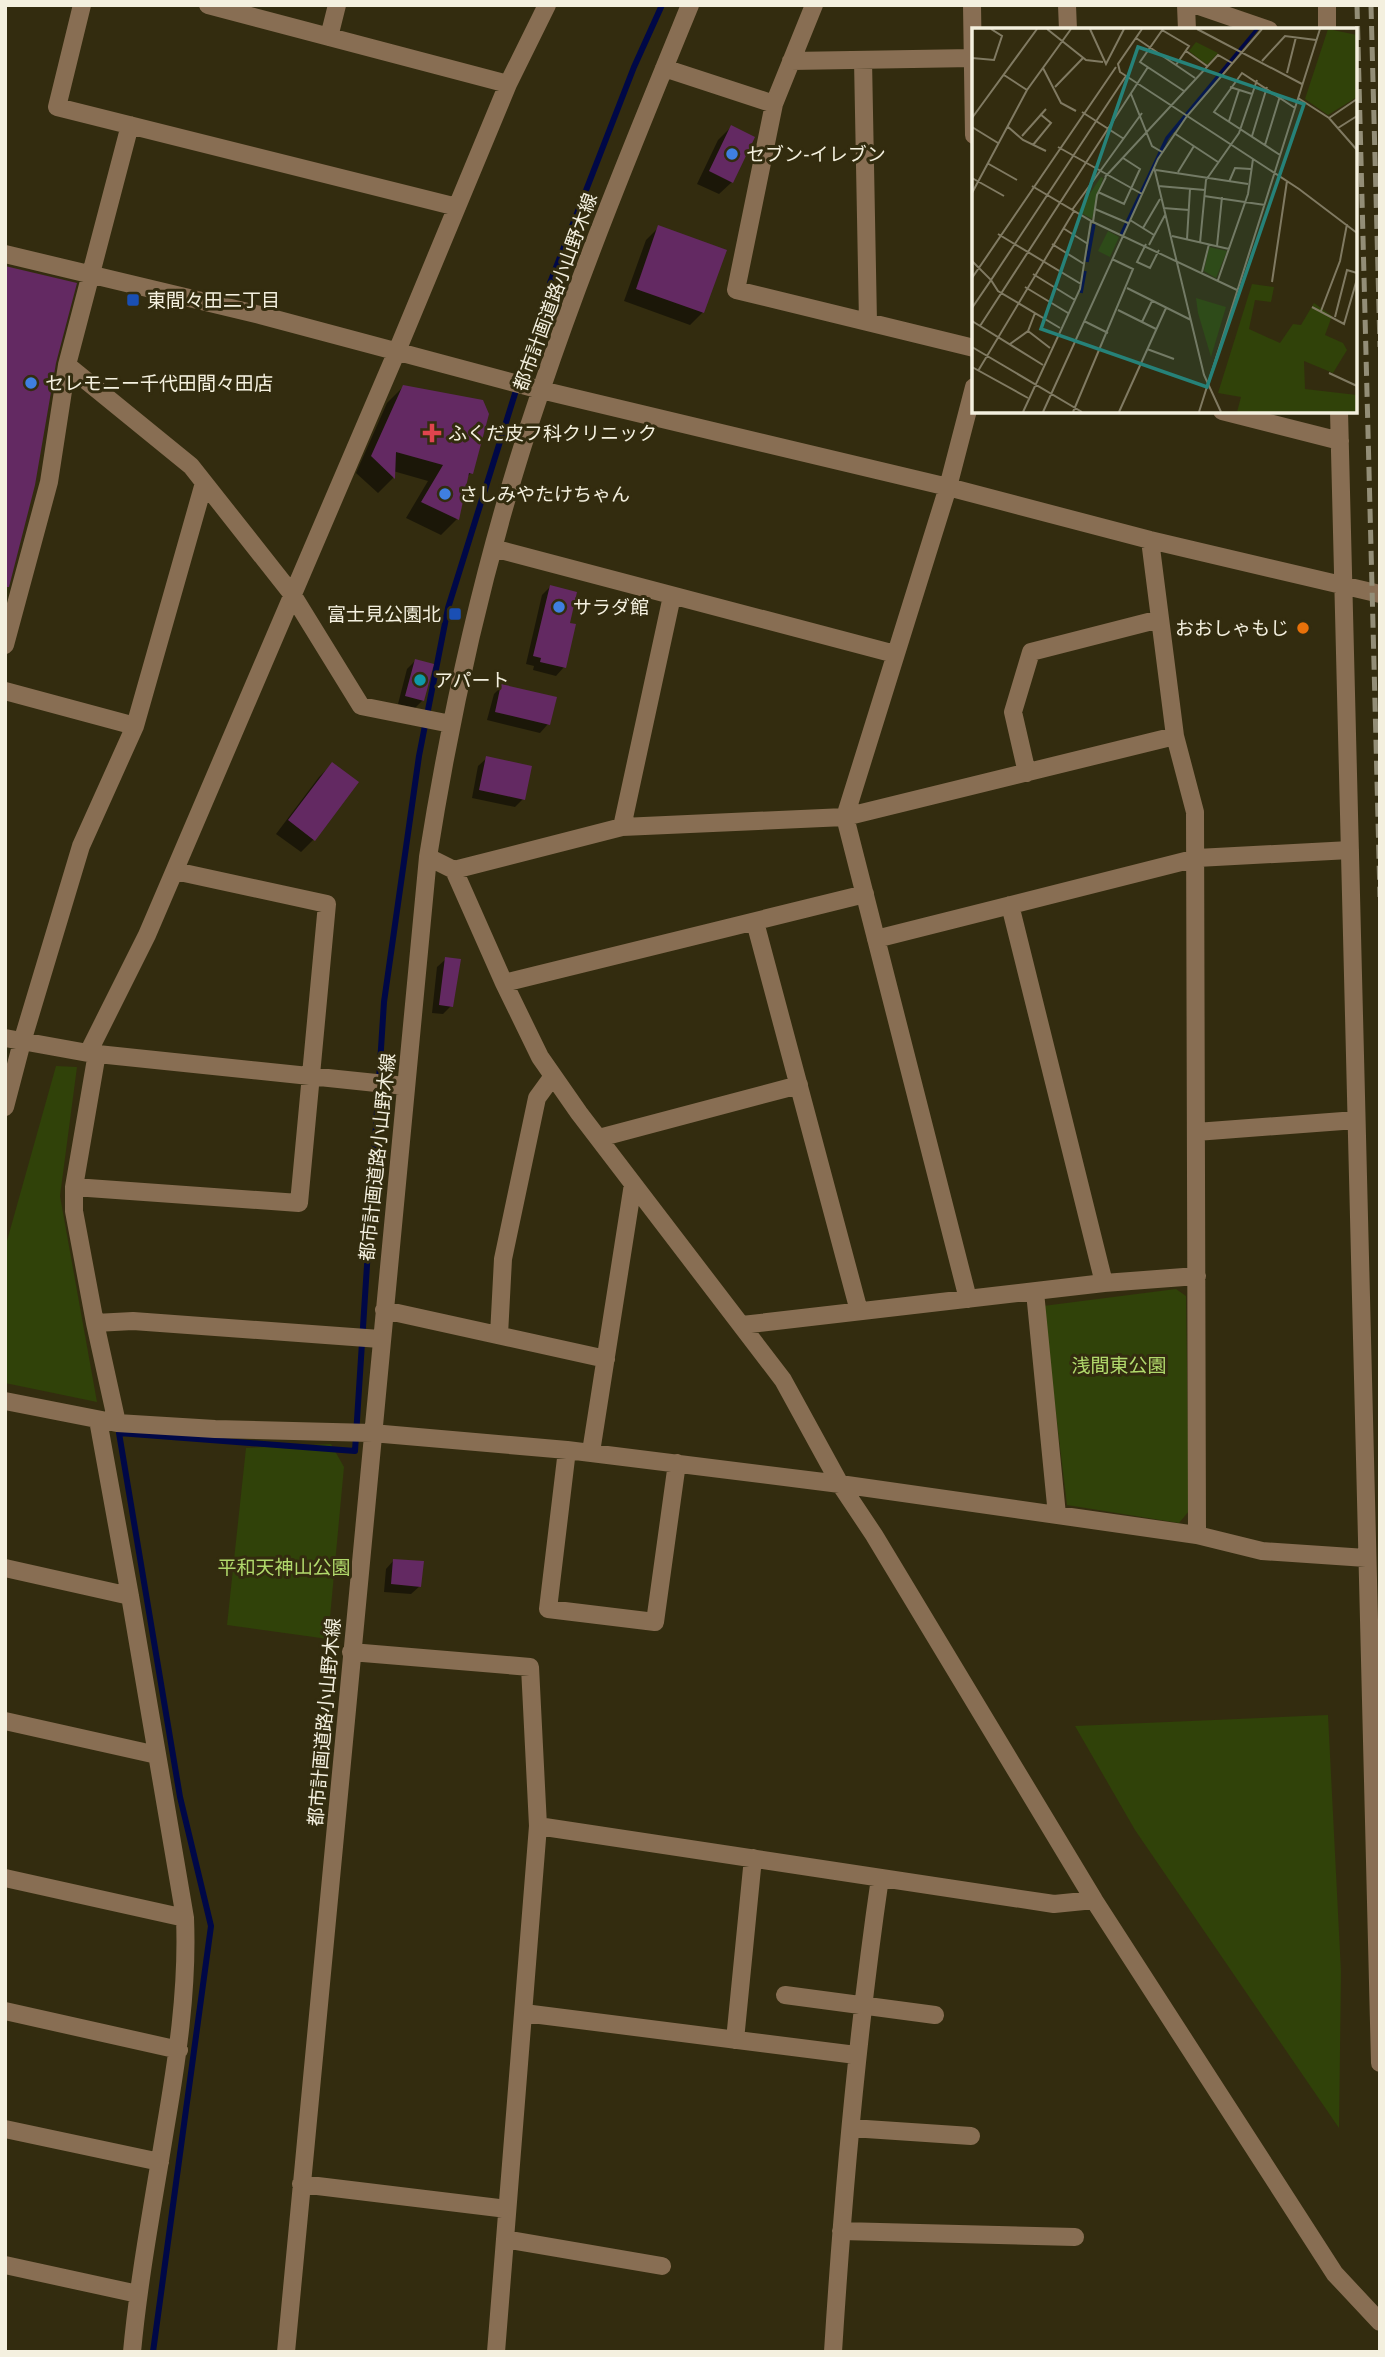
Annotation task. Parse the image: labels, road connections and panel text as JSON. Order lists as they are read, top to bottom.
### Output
{
  "streets": {
    "street": ["都市計画道路小山野木線"]
  },
  "parks": ["浅間東公園", "平和天神山公園"],
  "places": {
    "other": [
      "セブン-イレブン",
      "セレモニー千代田間々田店",
      "さしみやたけちゃん",
      "サラダ館",
      "おおしゃもじ",
      "アパート"
    ],
    "transit": ["東間々田二丁目", "富士見公園北"],
    "health": ["ふくだ皮フ科クリニック"]
  }
}
